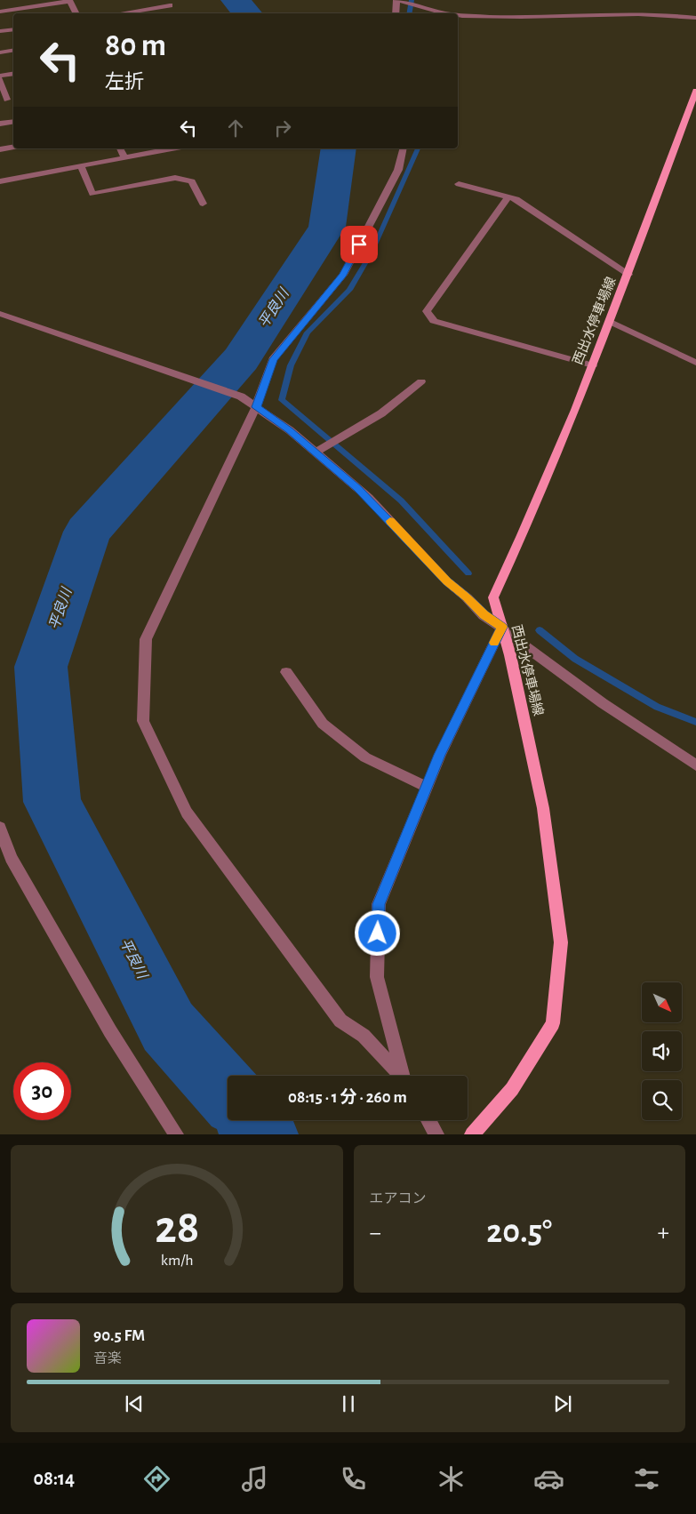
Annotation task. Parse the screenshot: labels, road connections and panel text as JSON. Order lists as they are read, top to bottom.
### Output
{
  "streets": {
    "main road": ["西出水停車場線"]
  },
  "water": ["平良川"],
  "north": "bottom right",
  "page": {
    "turn": ["80 m", "左折"],
    "limit": "30",
    "trip": "08:15 · 1 分 · 260 m",
    "tile": "エアコン",
    "heat": ["−", "20.5°", "+"],
    "song": ["90.5 FM", "音楽"],
    "tabs": "08:14",
    "gauge": ["28", "km/h"]
  }
}
